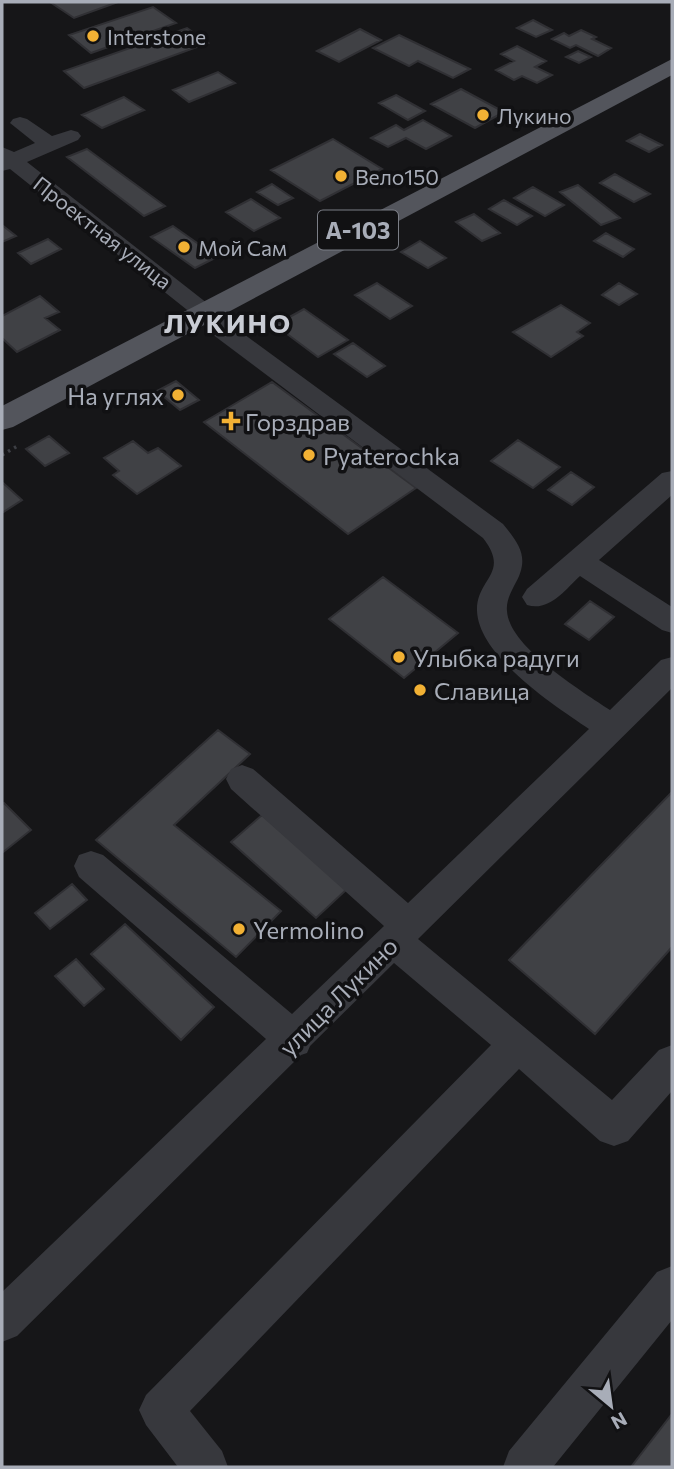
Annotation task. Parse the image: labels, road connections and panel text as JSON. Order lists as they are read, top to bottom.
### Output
{
  "streets": {
    "main road": ["А-103"],
    "street": ["Проектная улица", "улица Лукино"]
  },
  "crossings": [
    ["А-103", "Проектная улица"],
    ["Проектная улица", "улица Лукино"]
  ],
  "districts": ["ЛУКИНО"],
  "places": {
    "other": [
      "Interstone",
      "Лукино",
      "Вело150",
      "Мой Сам",
      "На углях",
      "Pyaterochka",
      "Улыбка радуги",
      "Славица",
      "Yermolino"
    ],
    "health": ["Горздрав"]
  },
  "north": "bottom right"
}
